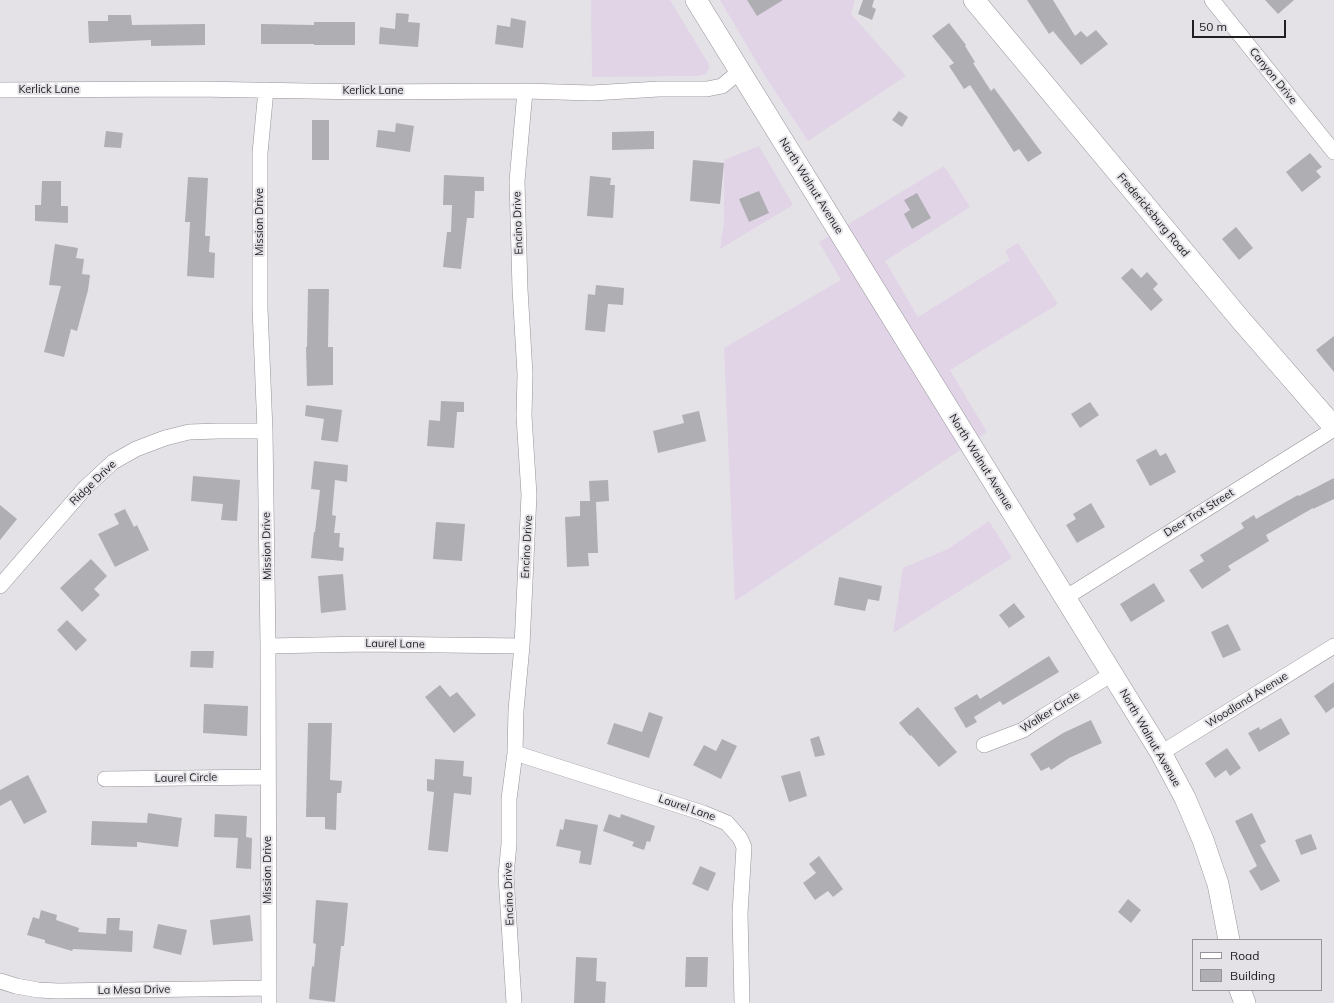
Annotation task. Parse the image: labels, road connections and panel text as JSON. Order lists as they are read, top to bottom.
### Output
{
  "streets": {
    "main road": ["North Walnut Avenue", "Fredericksburg Road"],
    "street": [
      "Canyon Drive",
      "Kerlick Lane",
      "Mission Drive",
      "Encino Drive",
      "Ridge Drive",
      "Deer Trot Street",
      "Laurel Lane",
      "Woodland Avenue",
      "Walker Circle",
      "Laurel Circle",
      "La Mesa Drive"
    ]
  },
  "crossings": [
    ["Kerlick Lane", "North Walnut Avenue"],
    ["Kerlick Lane", "Mission Drive"],
    ["Kerlick Lane", "Encino Drive"],
    ["North Walnut Avenue", "Deer Trot Street"],
    ["North Walnut Avenue", "Woodland Avenue"],
    ["North Walnut Avenue", "Walker Circle"],
    ["Fredericksburg Road", "Deer Trot Street"],
    ["Mission Drive", "Ridge Drive"],
    ["Mission Drive", "Laurel Lane"],
    ["Mission Drive", "Laurel Circle"],
    ["Mission Drive", "La Mesa Drive"],
    ["Encino Drive", "Laurel Lane"]
  ],
  "legend": ["Road", "Building"],
  "scale_bar": "50 m"
}
